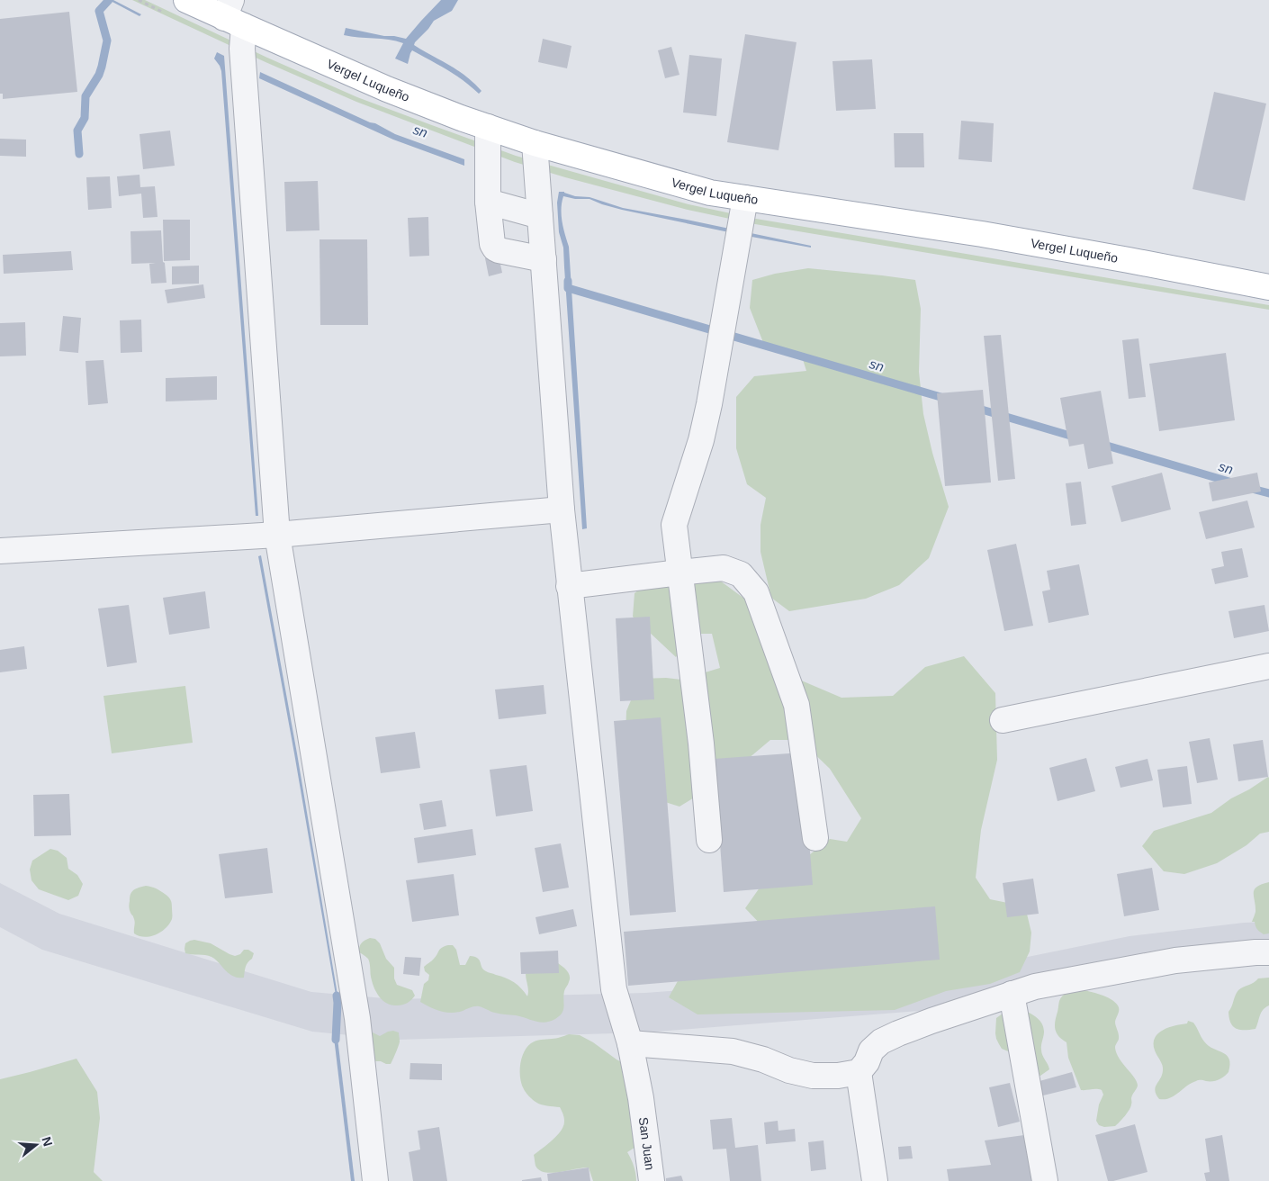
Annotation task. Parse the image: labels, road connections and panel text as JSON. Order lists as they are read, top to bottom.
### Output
{
  "streets": {
    "main road": ["Vergel Luqueño"],
    "street": ["San Juan"]
  },
  "crossings": [
    ["Vergel Luqueño", "San Juan"]
  ],
  "water": ["sn"],
  "north": "right"
}
